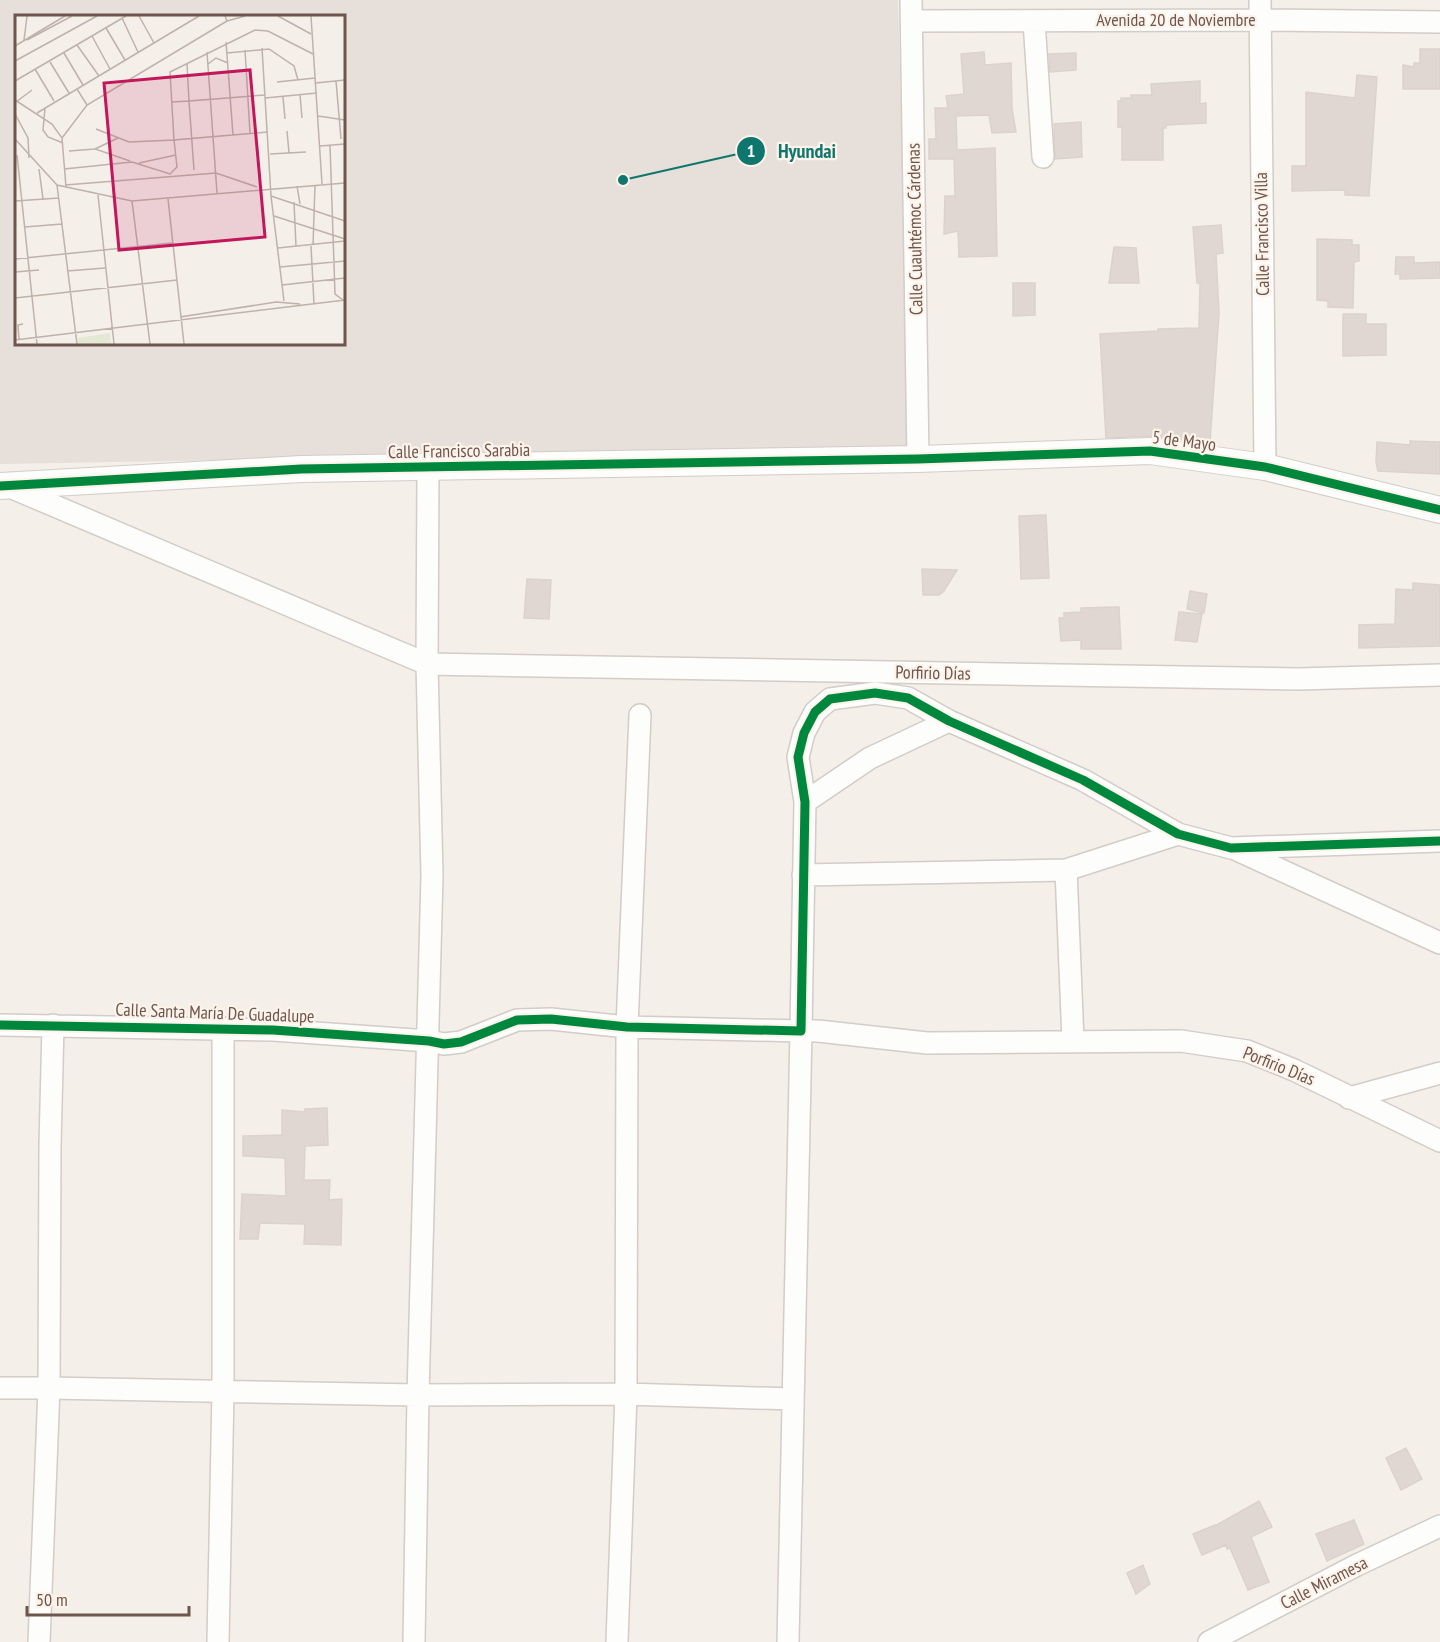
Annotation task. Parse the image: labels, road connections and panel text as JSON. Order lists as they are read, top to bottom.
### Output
{
  "streets": {
    "street": [
      "Avenida 20 de Noviembre",
      "Calle Cuauhtémoc Cárdenas",
      "Calle Francisco Villa",
      "5 de Mayo",
      "Calle Francisco Sarabia",
      "Porfirio Días",
      "Calle Santa María De Guadalupe",
      "Calle Miramesa"
    ]
  },
  "crossings": [
    ["Avenida 20 de Noviembre", "Calle Cuauhtémoc Cárdenas"],
    ["Avenida 20 de Noviembre", "Calle Francisco Villa"],
    ["Calle Cuauhtémoc Cárdenas", "5 de Mayo"],
    ["Calle Cuauhtémoc Cárdenas", "Calle Francisco Sarabia"],
    ["Calle Francisco Villa", "5 de Mayo"],
    ["5 de Mayo", "Calle Francisco Sarabia"],
    ["Porfirio Días", "Calle Santa María De Guadalupe"]
  ],
  "places": ["Hyundai"],
  "scale_bar": "50 m"
}
